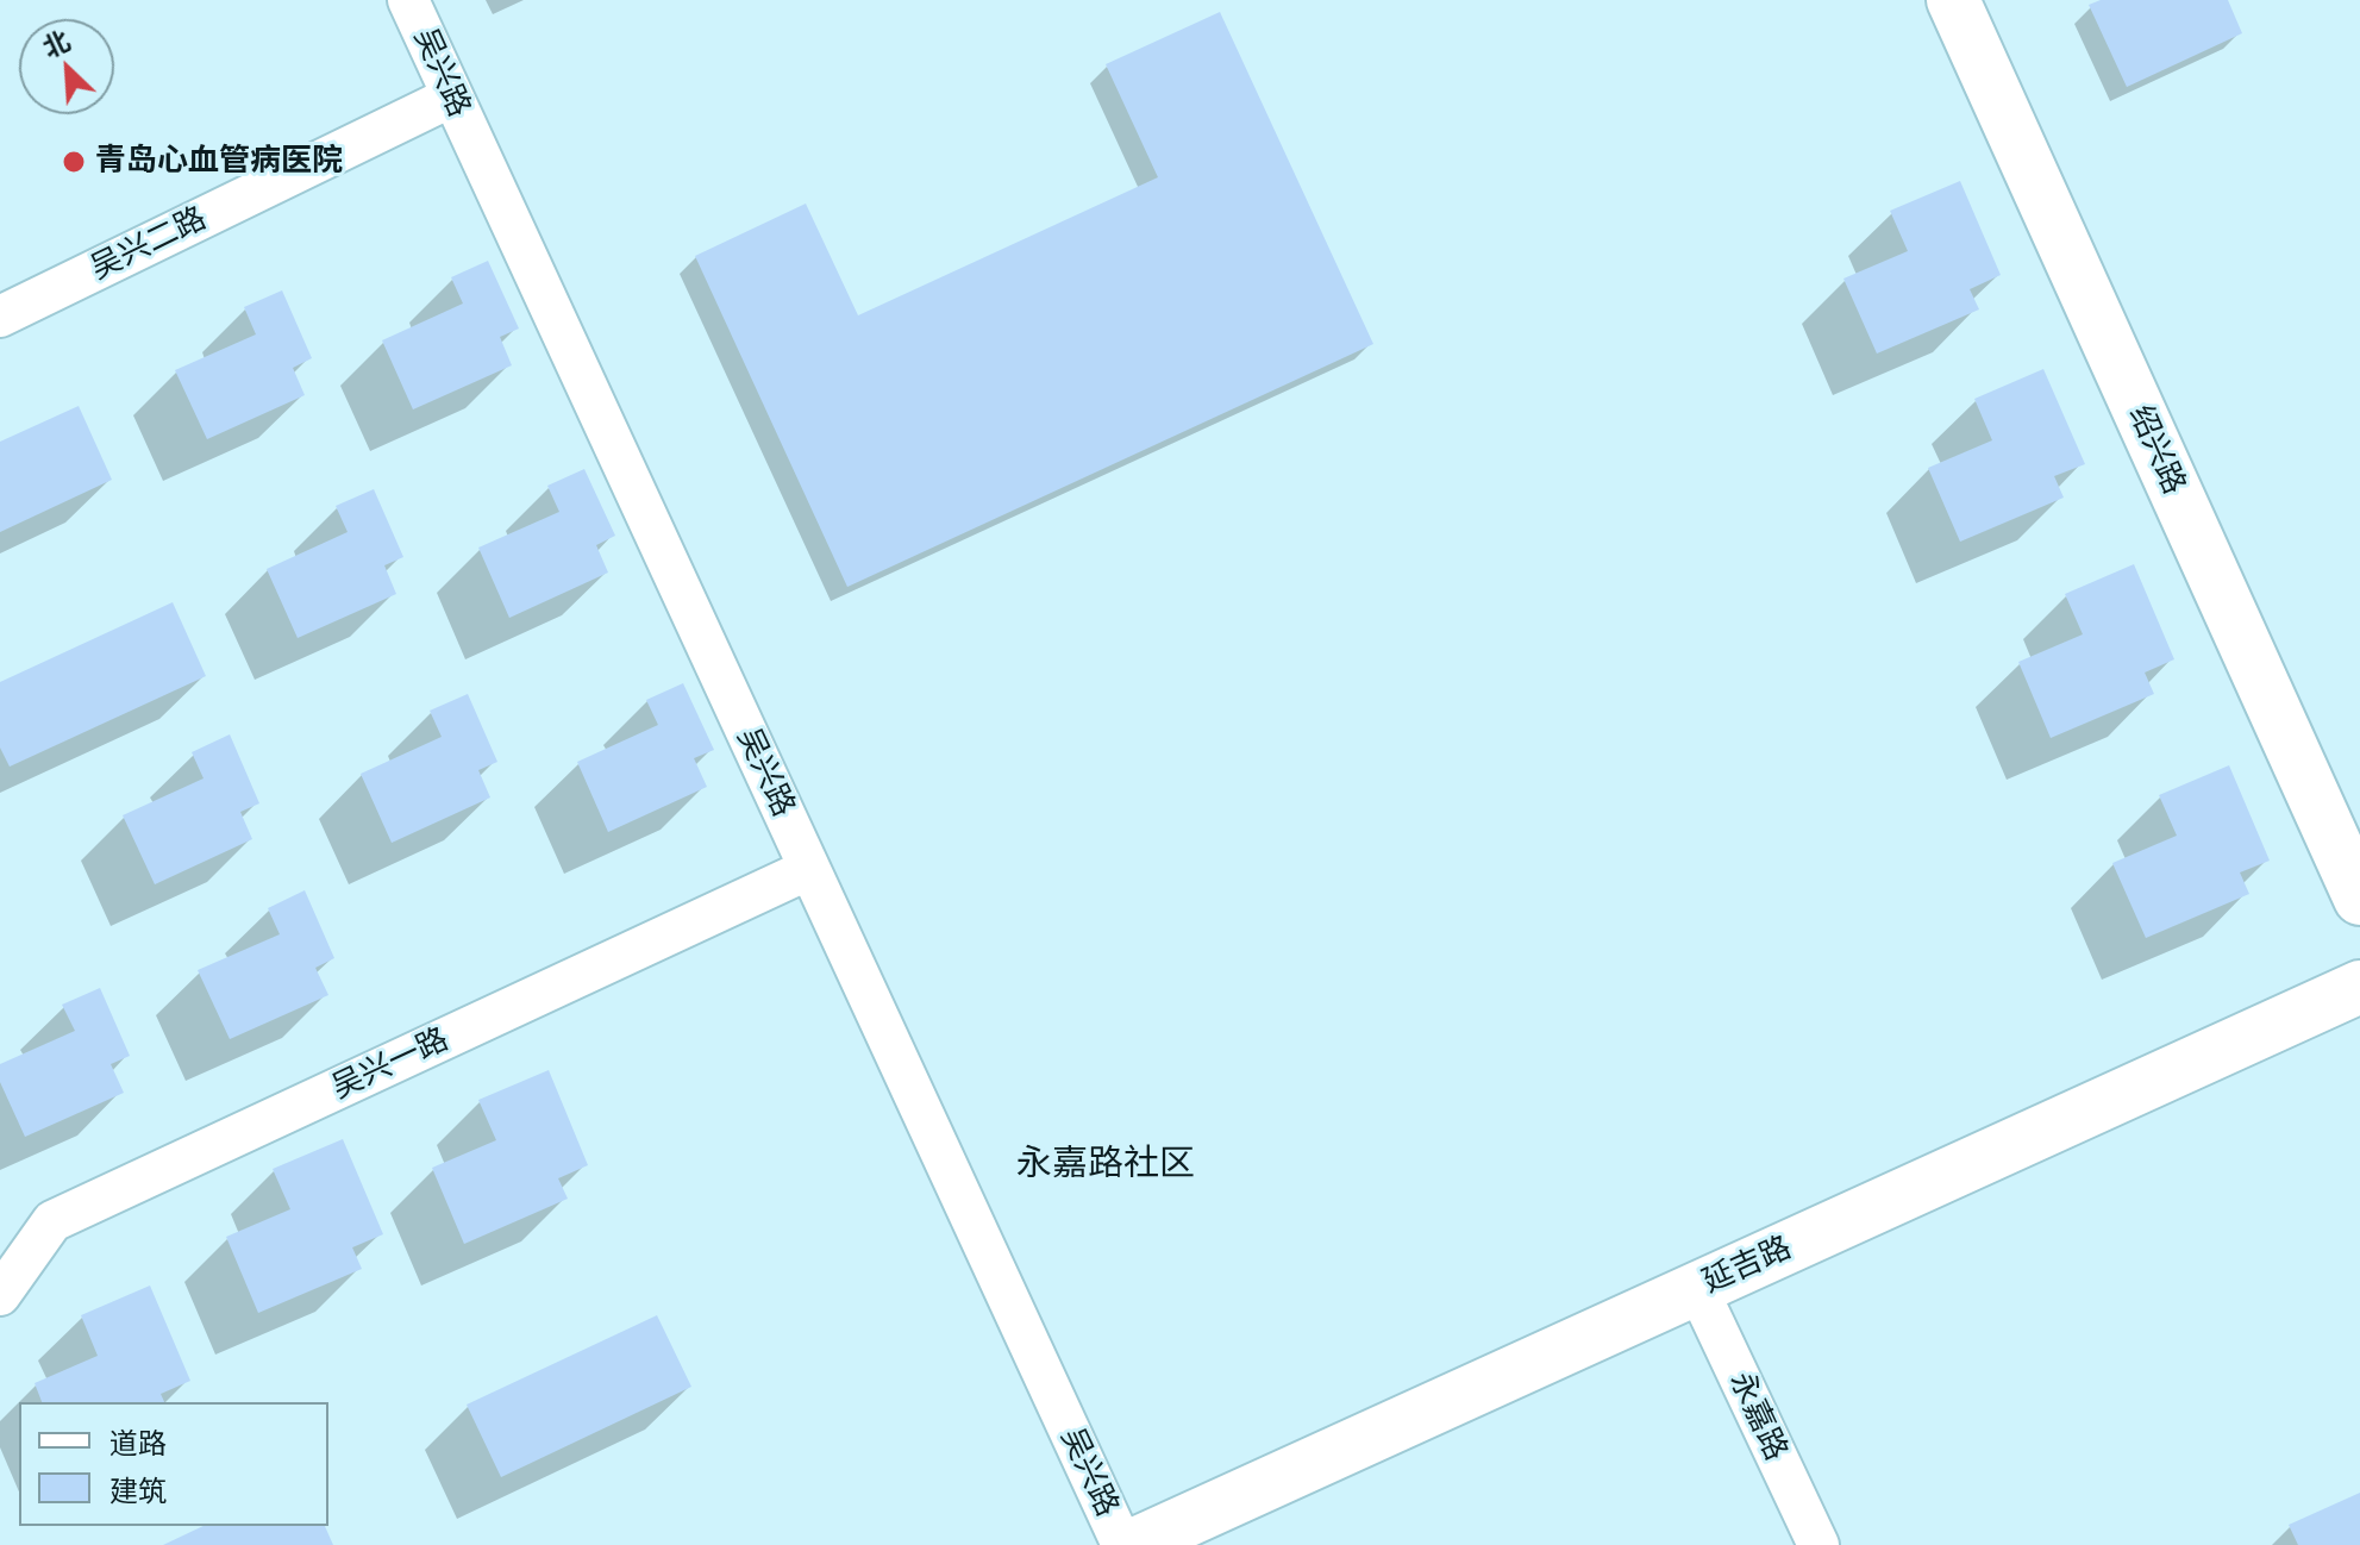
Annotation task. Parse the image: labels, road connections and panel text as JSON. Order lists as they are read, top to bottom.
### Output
{
  "streets": {
    "main road": ["绍兴路", "延吉路"],
    "street": [
      "吴兴路",
      "吴兴二路",
      "吴兴一路",
      "永嘉路"
    ]
  },
  "crossings": [
    ["吴兴路", "吴兴二路"],
    ["吴兴路", "吴兴一路"],
    ["延吉路", "永嘉路"]
  ],
  "districts": ["永嘉路社区"],
  "places": ["青岛心血管病医院"],
  "legend": ["道路", "建筑"],
  "north": "top left"
}
